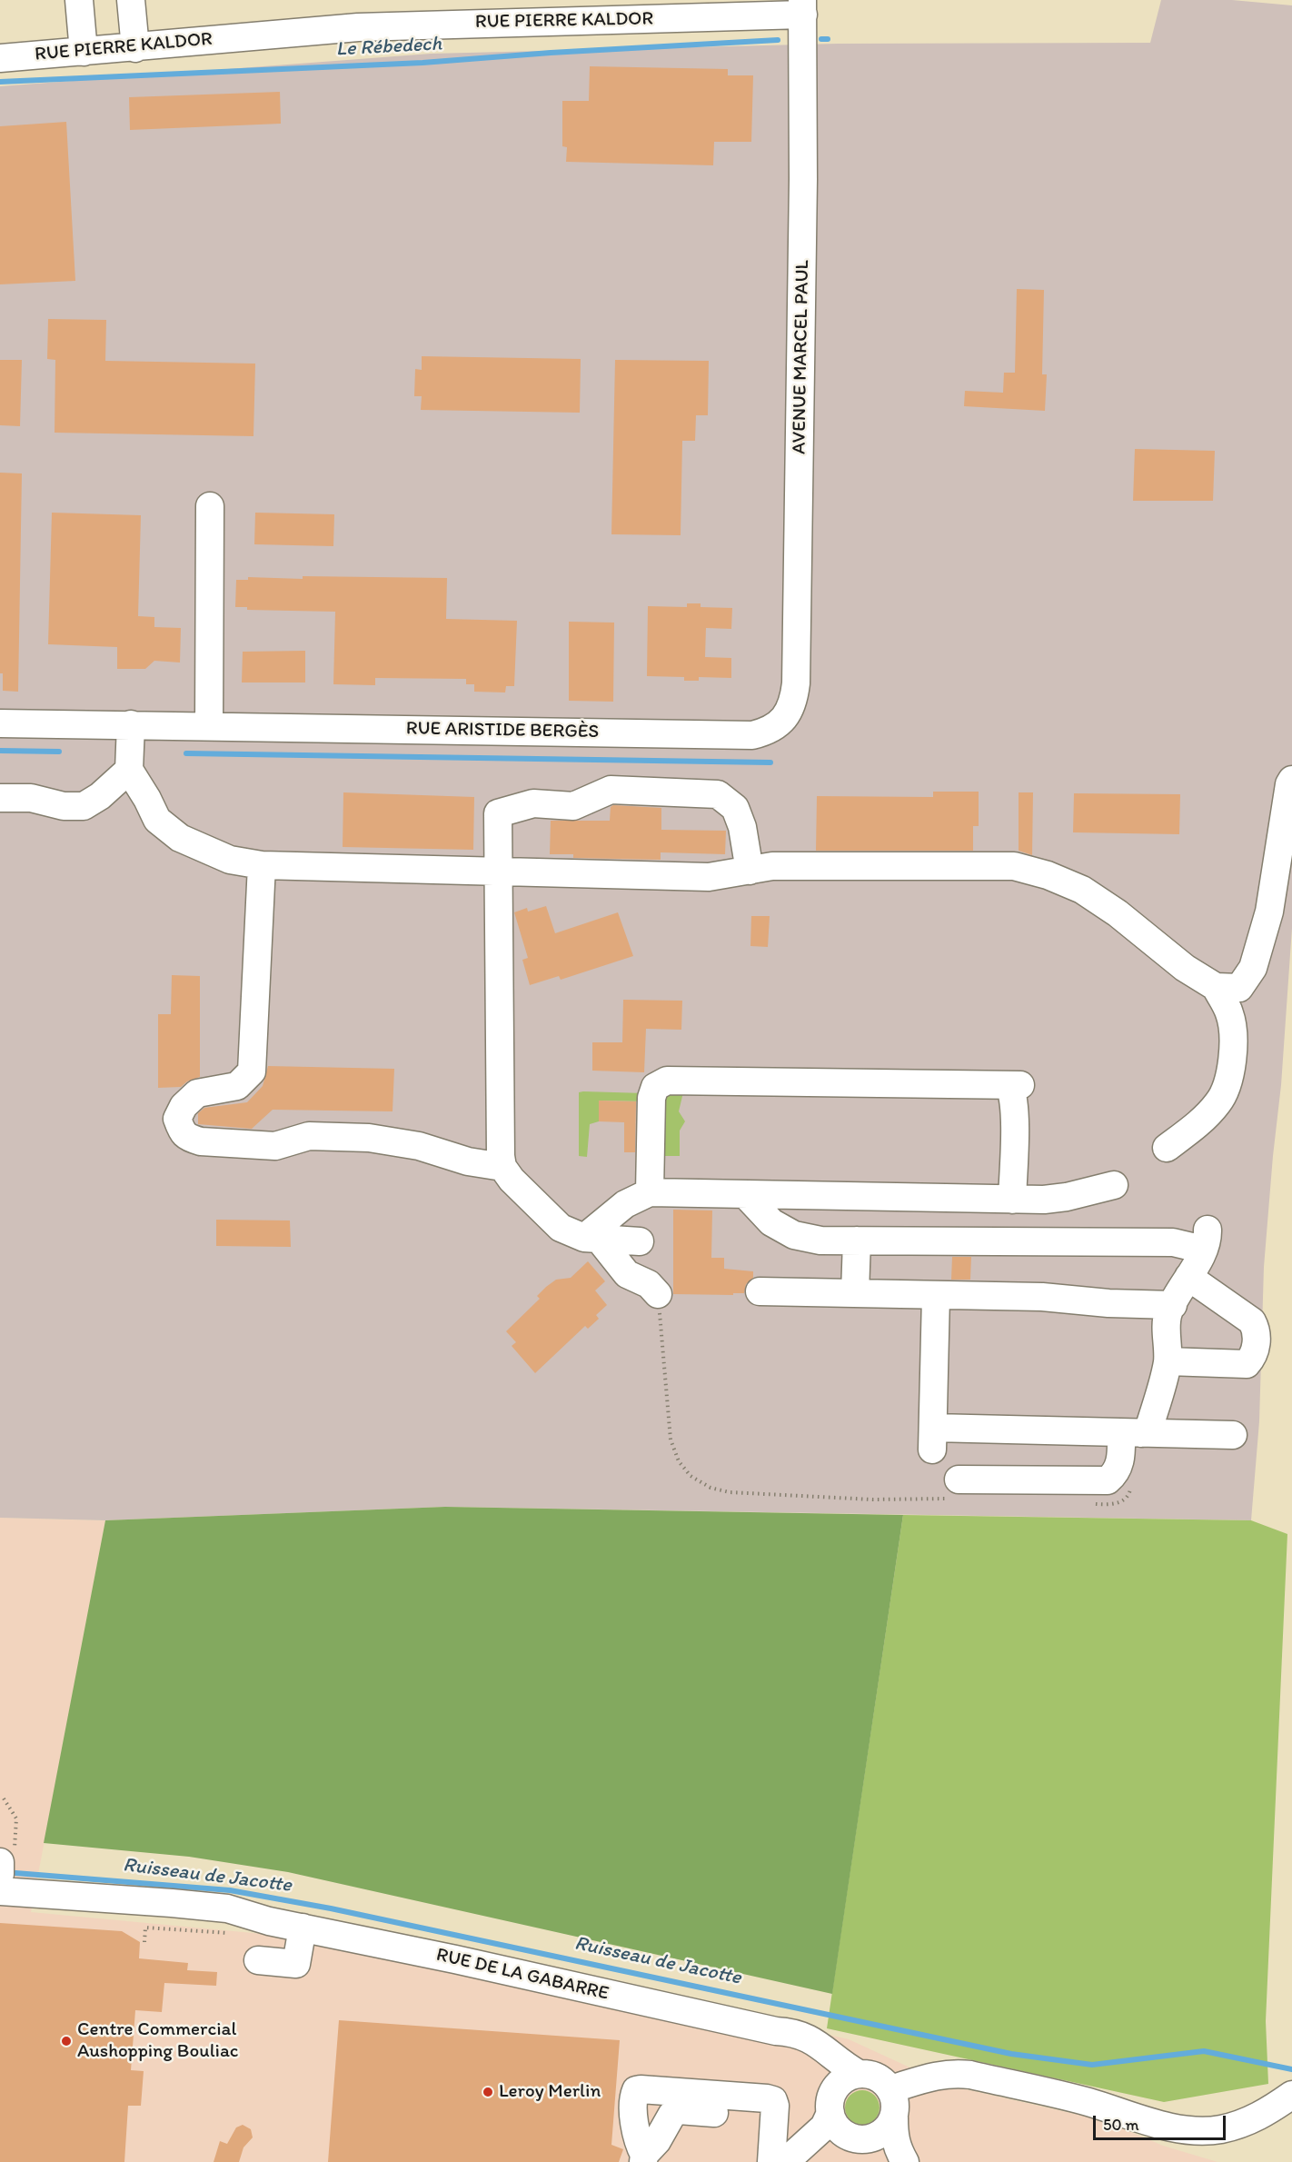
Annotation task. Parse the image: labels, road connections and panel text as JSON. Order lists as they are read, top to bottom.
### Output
{
  "streets": {
    "street": [
      "RUE PIERRE KALDOR",
      "AVENUE MARCEL PAUL",
      "RUE ARISTIDE BERGÈS",
      "RUE DE LA GABARRE"
    ]
  },
  "crossings": [
    ["RUE PIERRE KALDOR", "AVENUE MARCEL PAUL"],
    ["AVENUE MARCEL PAUL", "RUE ARISTIDE BERGÈS"]
  ],
  "water": ["Le Rébedech", "Ruisseau de Jacotte"],
  "places": ["Centre Commercial Aushopping Bouliac", "Leroy Merlin"],
  "scale_bar": "50 m"
}
